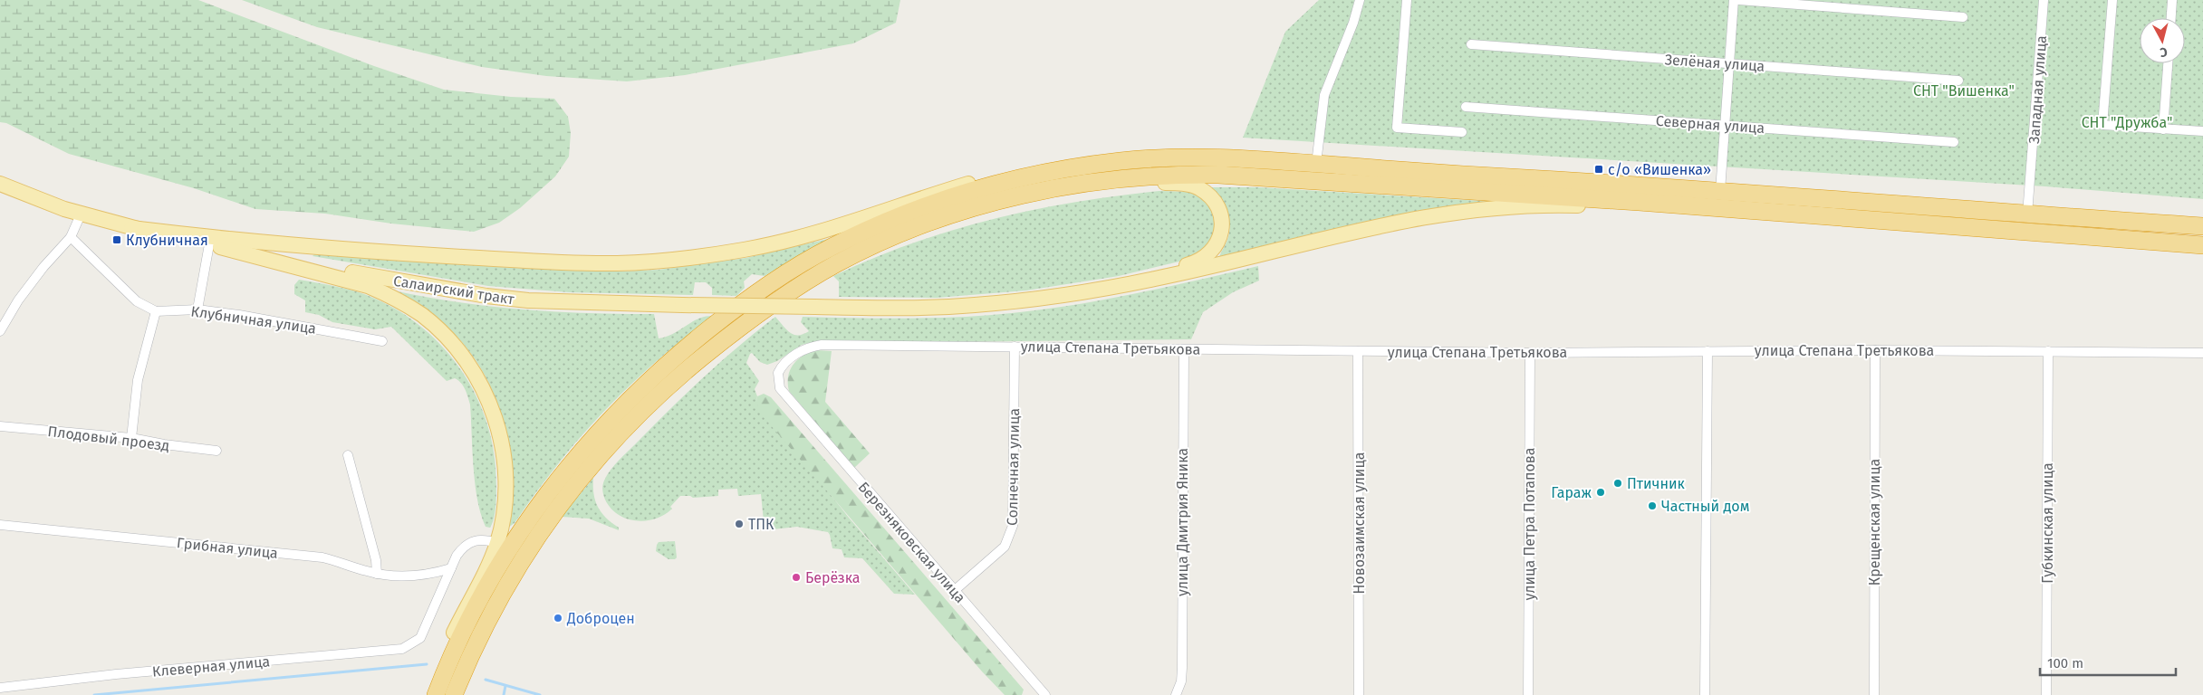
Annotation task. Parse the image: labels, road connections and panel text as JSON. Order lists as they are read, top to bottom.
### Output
{
  "streets": {
    "main road": ["Салаирский тракт"],
    "street": [
      "Зелёная улица",
      "Западная улица",
      "Северная улица",
      "Клубничная улица",
      "улица Степана Третьякова",
      "Плодовый проезд",
      "Солнечная улица",
      "улица Дмитрия Яника",
      "Крещенская улица",
      "Новозаимская улица",
      "Губкинская улица",
      "улица Петра Потапова",
      "Березняковская улица",
      "Грибная улица",
      "Клеверная улица"
    ]
  },
  "crossings": [
    ["улица Степана Третьякова", "Солнечная улица"],
    ["улица Степана Третьякова", "улица Дмитрия Яника"],
    ["улица Степана Третьякова", "Крещенская улица"],
    ["улица Степана Третьякова", "Новозаимская улица"],
    ["улица Степана Третьякова", "Губкинская улица"],
    ["улица Степана Третьякова", "улица Петра Потапова"],
    ["улица Степана Третьякова", "Березняковская улица"],
    ["Солнечная улица", "Березняковская улица"],
    ["Грибная улица", "Клеверная улица"]
  ],
  "parks": ["СНТ \"Вишенка\"", "СНТ \"Дружба\""],
  "places": {
    "transit": ["с/о «Вишенка»", "Клубничная"],
    "other": [
      "Птичник",
      "Гараж",
      "Частный дом",
      "ТПК",
      "Берёзка",
      "Доброцен"
    ]
  },
  "scale_bar": "100 m",
  "north": "bottom"
}
